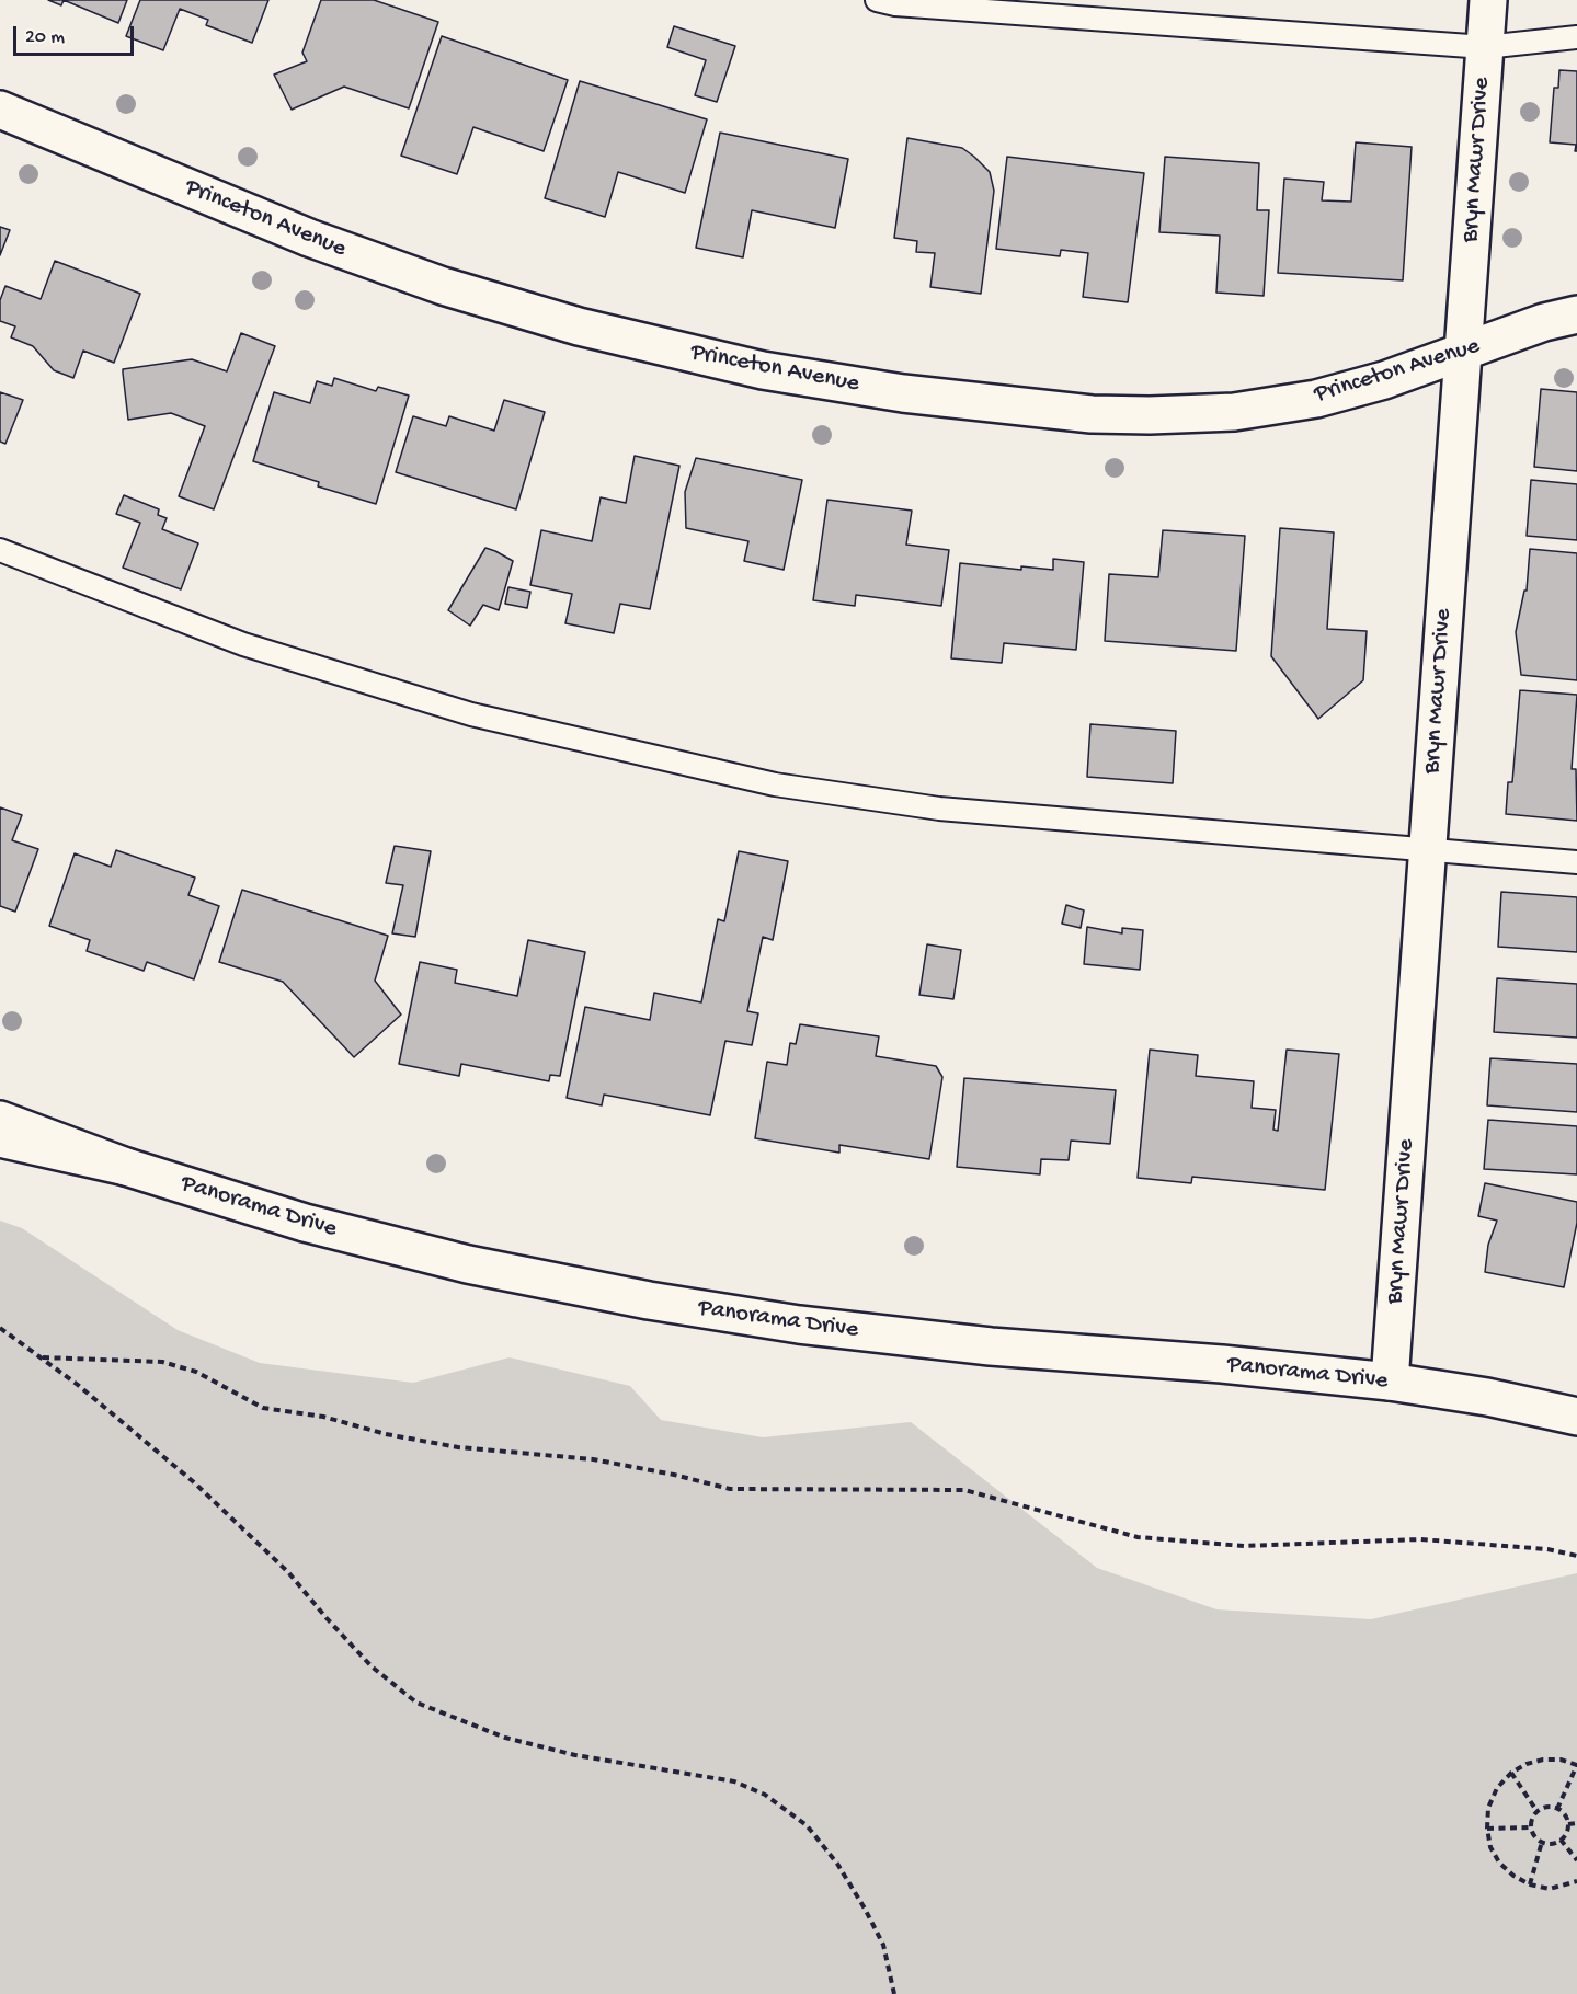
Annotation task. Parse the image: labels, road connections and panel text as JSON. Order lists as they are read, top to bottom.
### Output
{
  "streets": {
    "main road": ["Bryn Mawr Drive", "Princeton Avenue", "Panorama Drive"]
  },
  "crossings": [
    ["Bryn Mawr Drive", "Princeton Avenue"],
    ["Bryn Mawr Drive", "Panorama Drive"]
  ],
  "scale_bar": "20 m"
}
